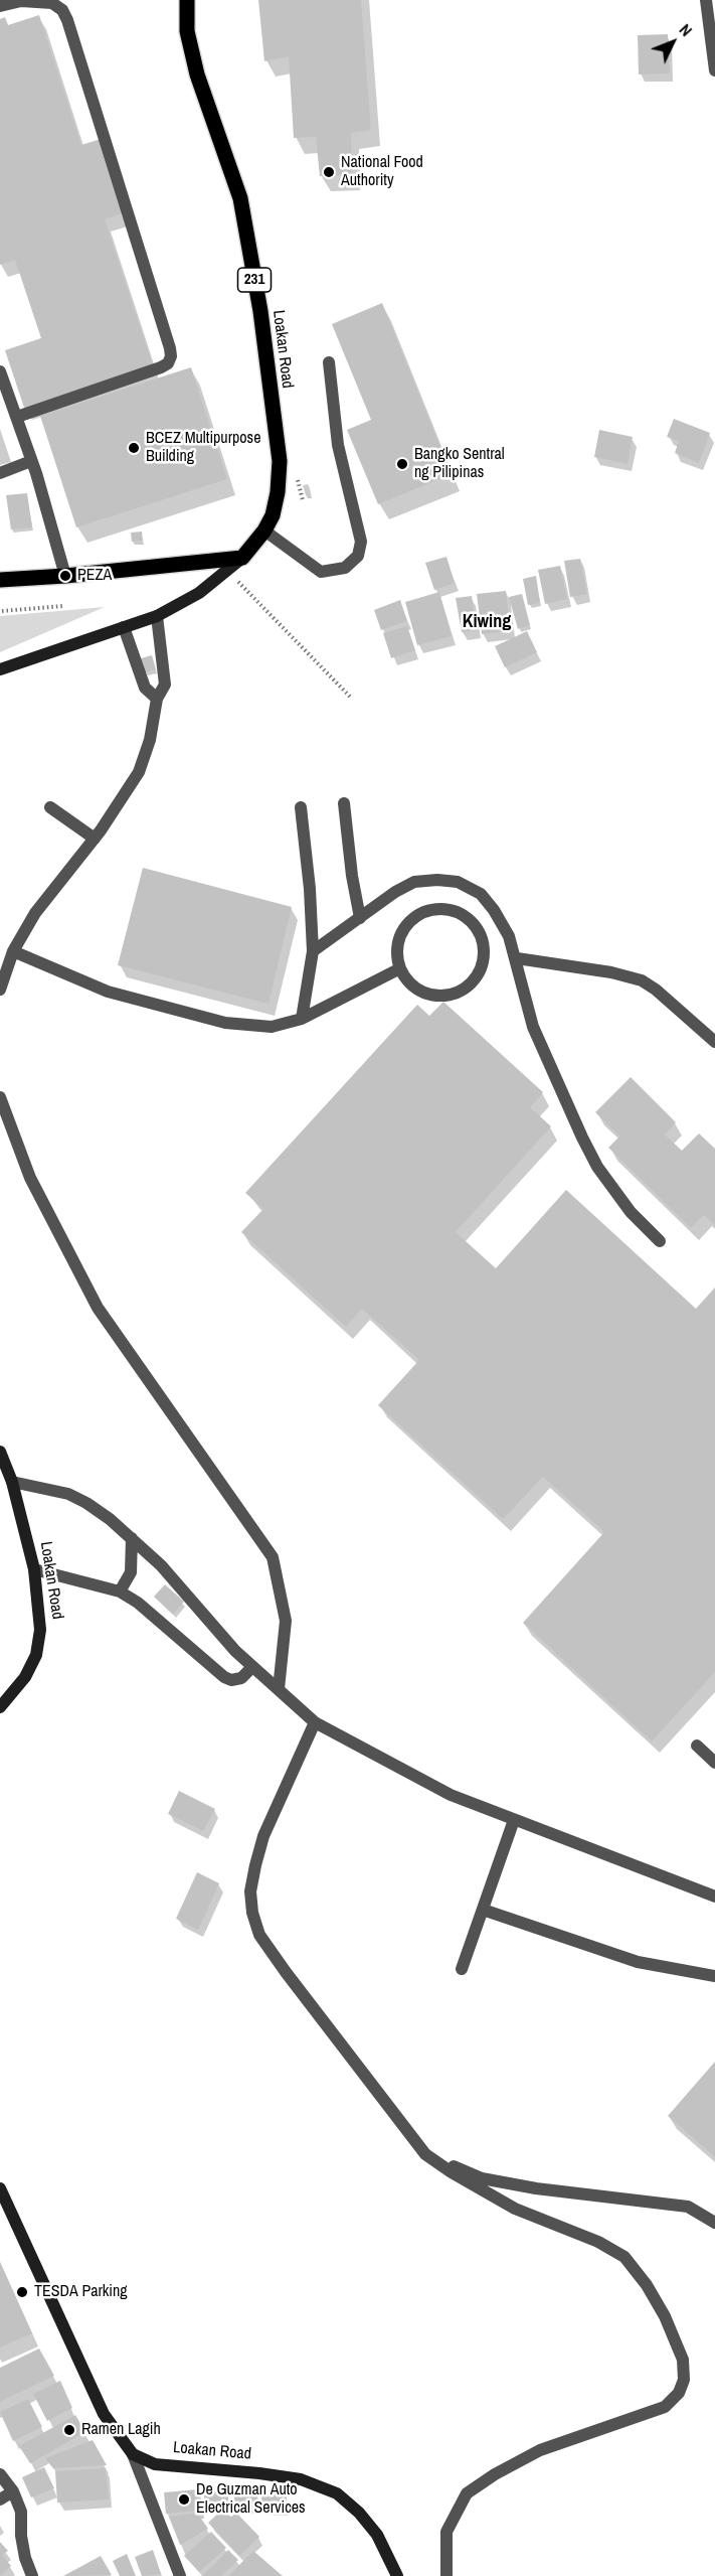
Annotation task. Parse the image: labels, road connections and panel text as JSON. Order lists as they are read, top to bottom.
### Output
{
  "streets": {
    "main road": ["231", "Loakan Road"]
  },
  "districts": ["Kiwing"],
  "places": [
    "National Food Authority",
    "BCEZ Multipurpose Building",
    "Bangko Sentral ng Pilipinas",
    "PEZA",
    "TESDA Parking",
    "Ramen Lagih",
    "De Guzman Auto Electrical Services"
  ],
  "north": "top right"
}
